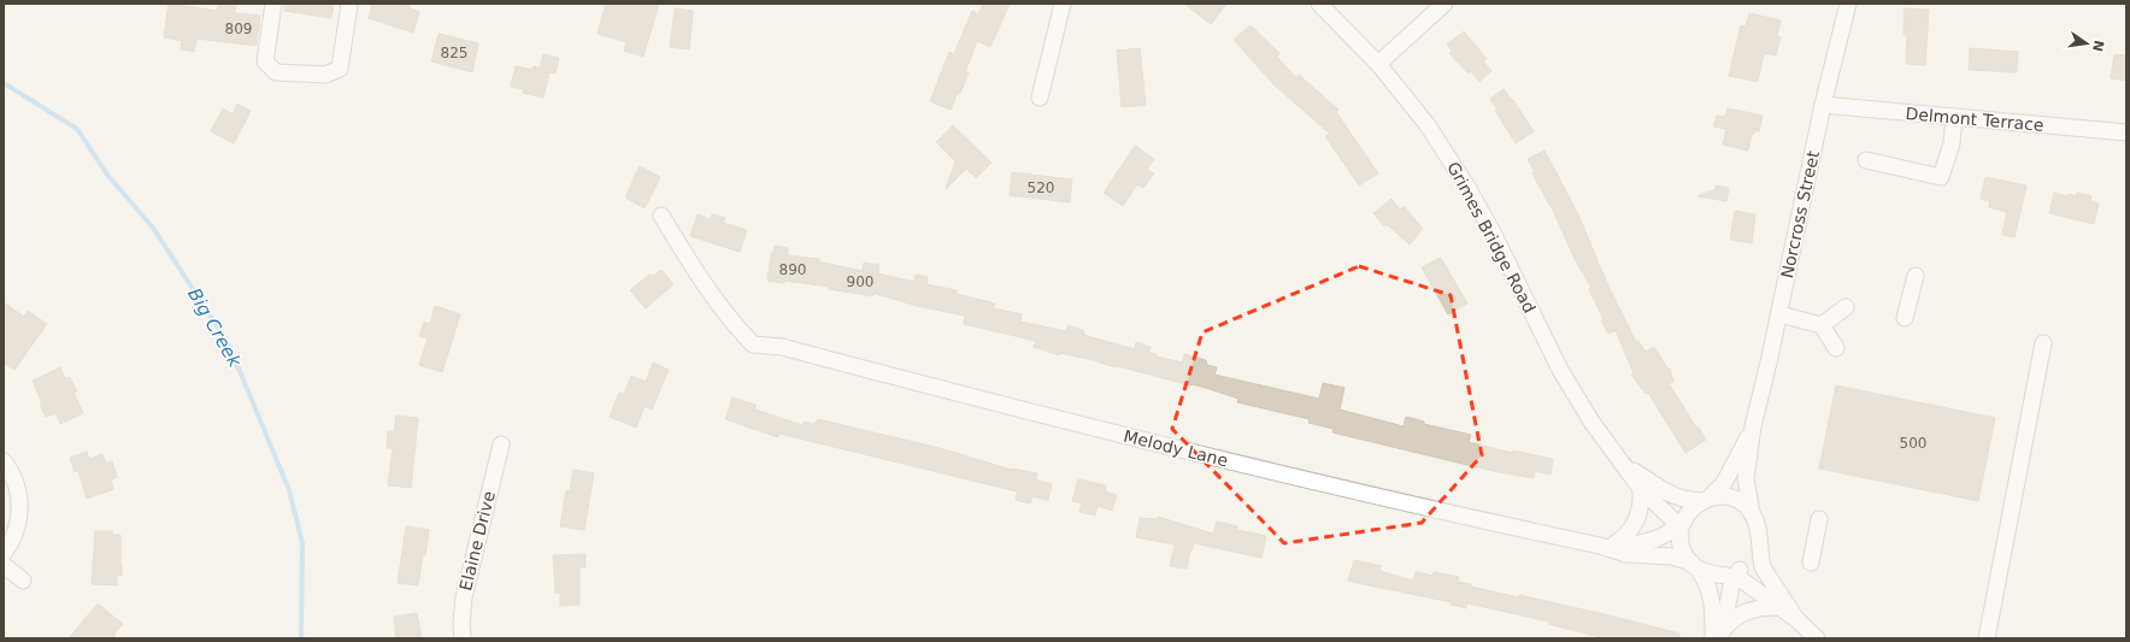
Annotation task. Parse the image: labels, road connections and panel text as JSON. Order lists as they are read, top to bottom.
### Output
{
  "streets": {
    "street": [
      "Delmont Terrace",
      "Norcross Street",
      "Grimes Bridge Road",
      "Melody Lane",
      "Elaine Drive"
    ]
  },
  "crossings": [
    ["Delmont Terrace", "Norcross Street"],
    ["Norcross Street", "Grimes Bridge Road"],
    ["Norcross Street", "Melody Lane"],
    ["Grimes Bridge Road", "Melody Lane"]
  ],
  "water": ["Big Creek"],
  "house_numbers": [
    "809",
    "825",
    "520",
    "890",
    "900",
    "500"
  ],
  "north": "right"
}
